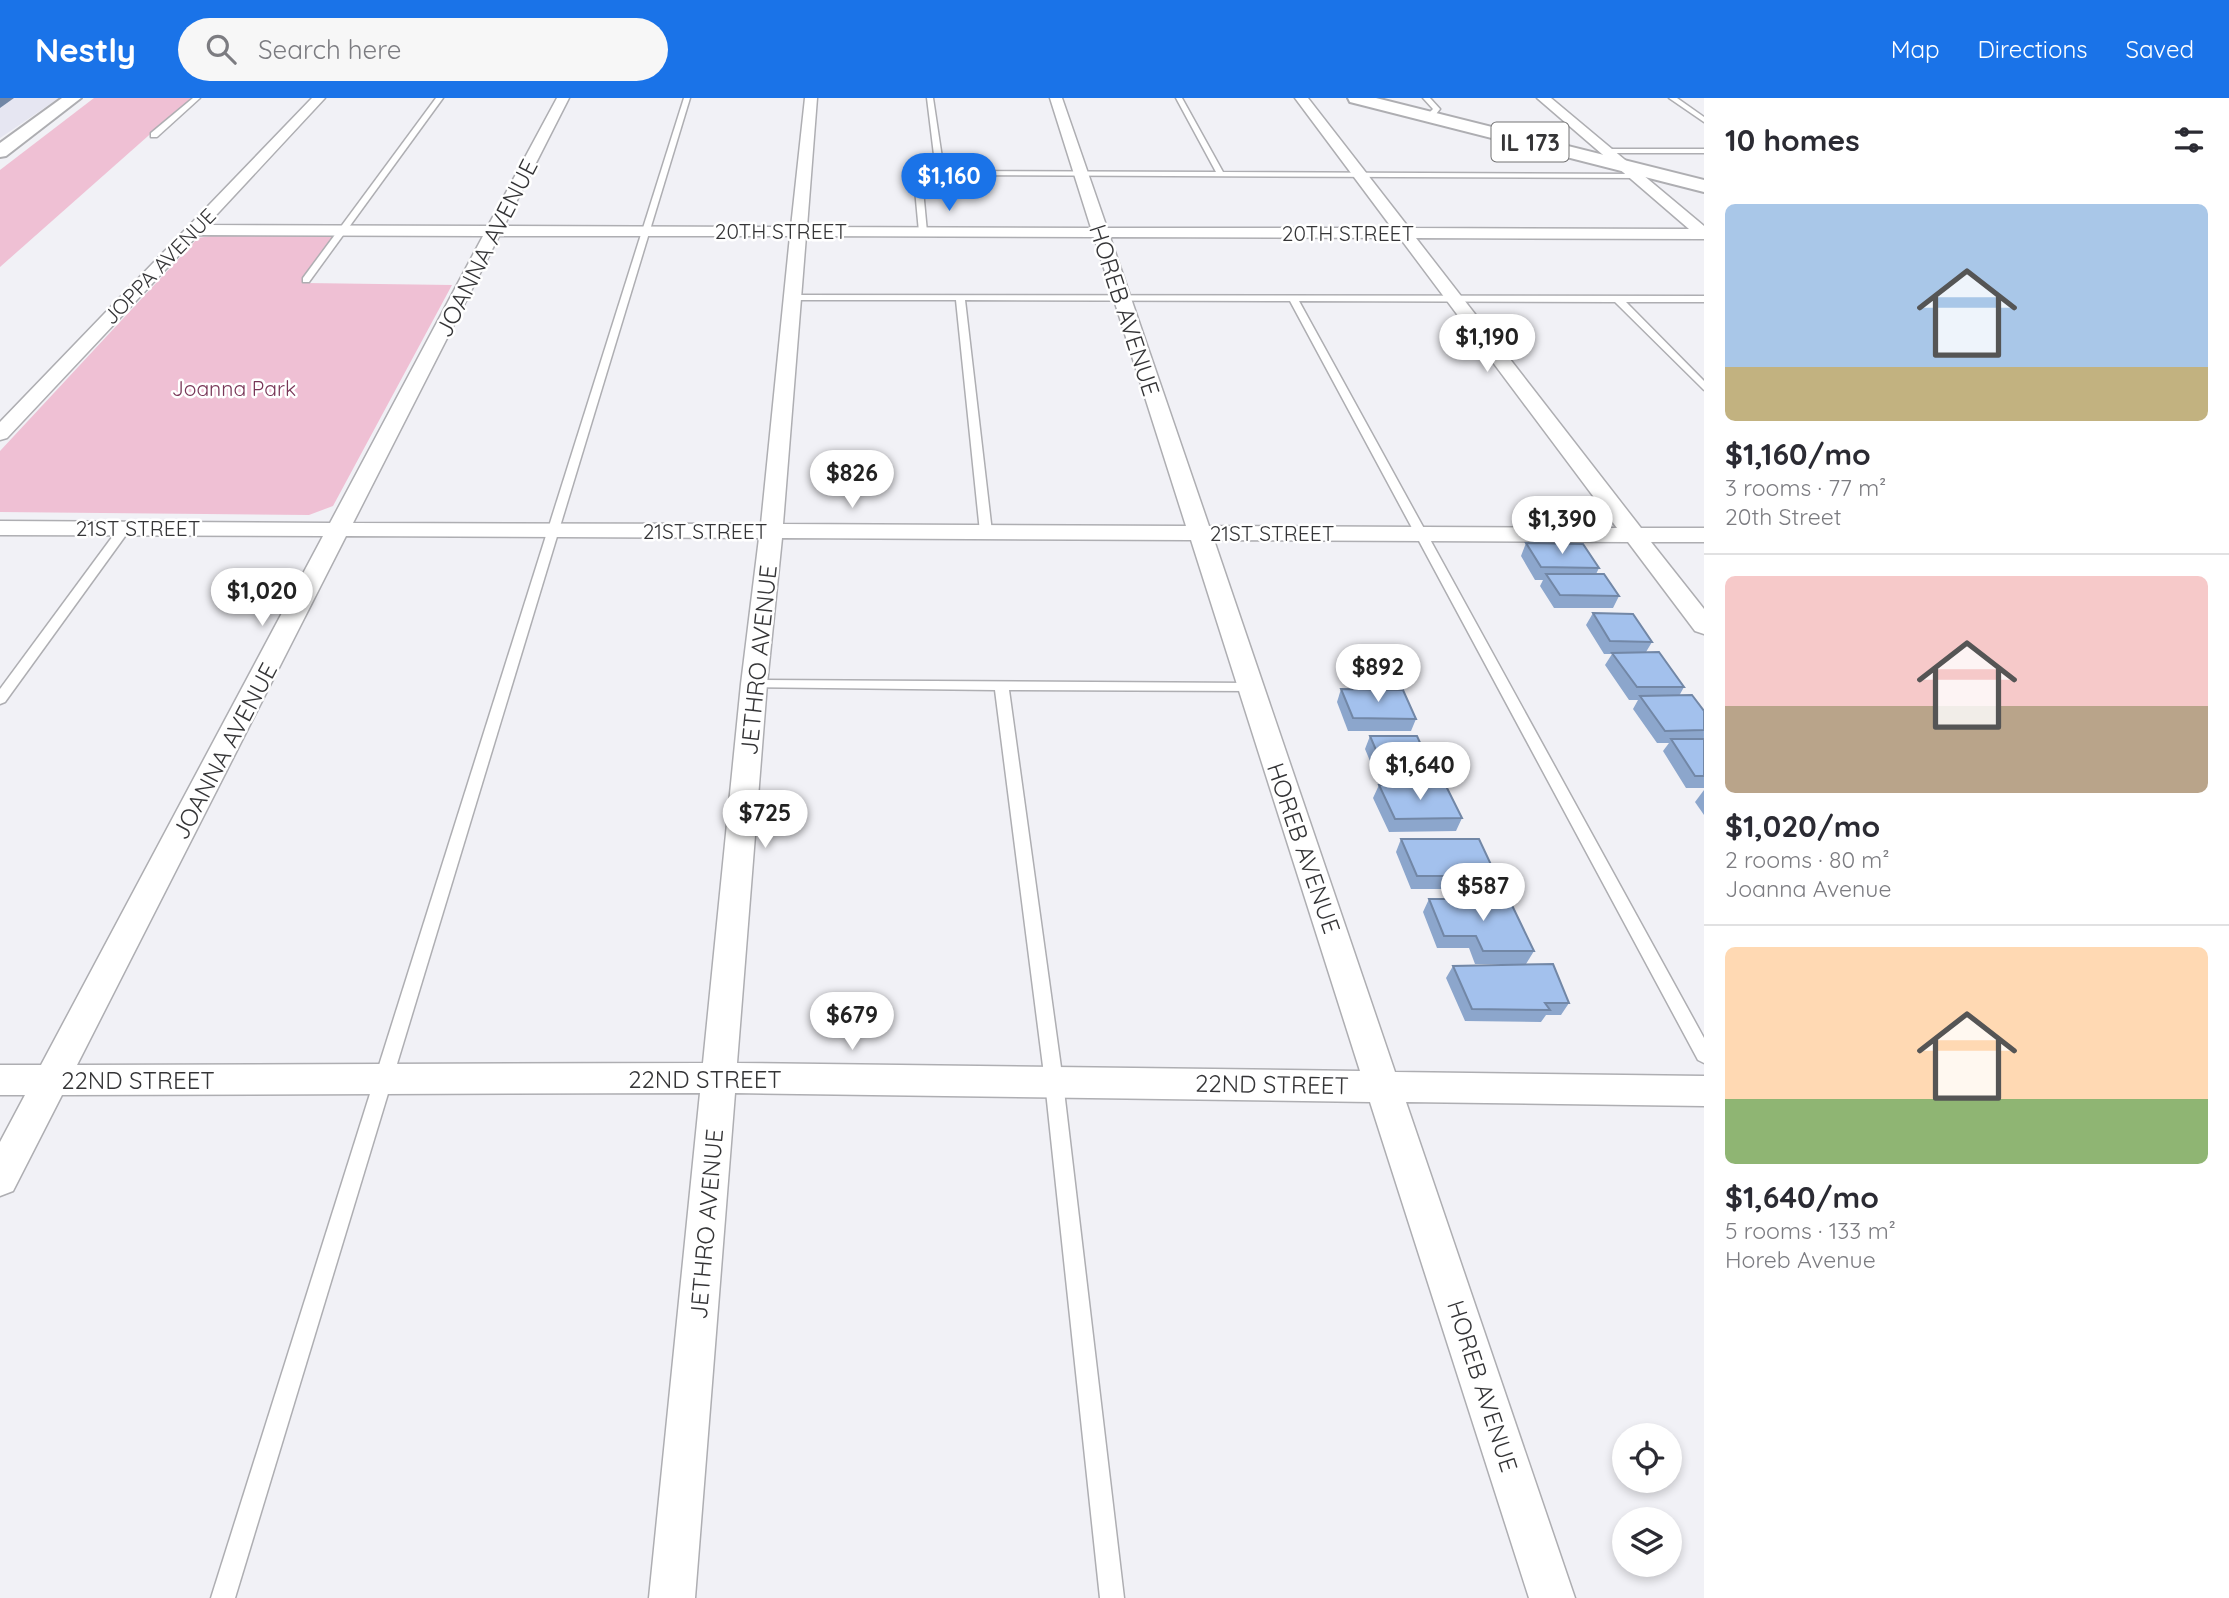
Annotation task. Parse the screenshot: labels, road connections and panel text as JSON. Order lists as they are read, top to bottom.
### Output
{
  "streets": {
    "main road": ["IL 173"],
    "street": [
      "20TH STREET",
      "JOANNA AVENUE",
      "JOPPA AVENUE",
      "HOREB AVENUE",
      "21ST STREET",
      "JETHRO AVENUE",
      "22ND STREET"
    ]
  },
  "crossings": [
    ["20TH STREET", "JOANNA AVENUE"],
    ["20TH STREET", "JOPPA AVENUE"],
    ["20TH STREET", "HOREB AVENUE"],
    ["20TH STREET", "JETHRO AVENUE"],
    ["JOANNA AVENUE", "21ST STREET"],
    ["JOANNA AVENUE", "22ND STREET"],
    ["HOREB AVENUE", "21ST STREET"],
    ["HOREB AVENUE", "22ND STREET"],
    ["21ST STREET", "JETHRO AVENUE"],
    ["JETHRO AVENUE", "22ND STREET"]
  ],
  "parks": ["Joanna Park"],
  "page": {
    "header": "Nestly",
    "search": "Search here",
    "nav": ["Map", "Directions", "Saved"],
    "heading": "10 homes",
    "price": [
      "$1,160",
      "$1,190",
      "$826",
      "$1,390",
      "$1,020",
      "$892",
      "$1,640",
      "$725",
      "$587",
      "$679"
    ],
    "list": [
      {
        "name": "$1,160/mo",
        "note": "3 rooms · 77 m² · 20th Street"
      },
      {
        "name": "$1,020/mo",
        "note": "2 rooms · 80 m² · Joanna Avenue"
      },
      {
        "name": "$1,640/mo",
        "note": "5 rooms · 133 m² · Horeb Avenue"
      }
    ]
  }
}
